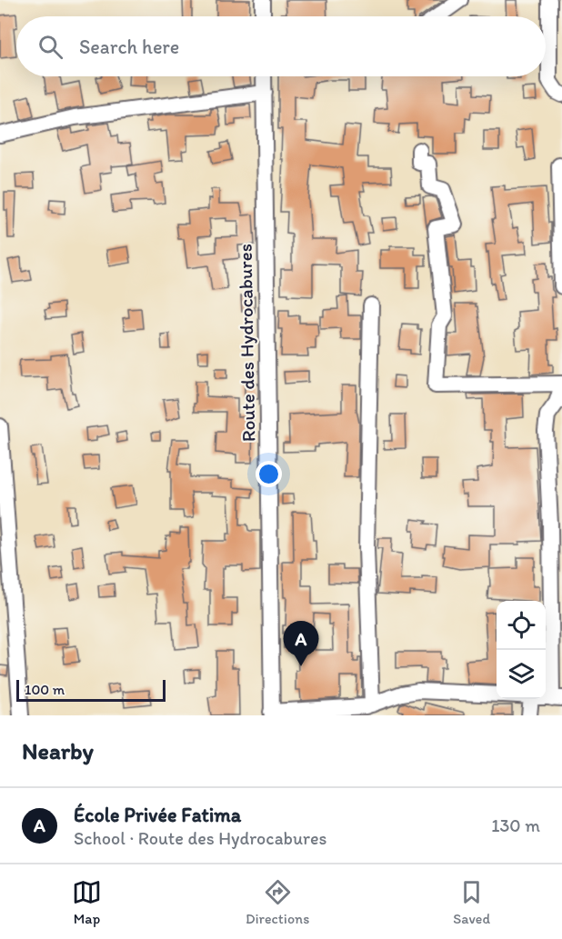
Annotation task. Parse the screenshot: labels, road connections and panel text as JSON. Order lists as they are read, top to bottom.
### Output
{
  "streets": {
    "street": ["Route des Hydrocabures"]
  },
  "scale_bar": "100 m",
  "page": {
    "search": "Search here",
    "pins": "A",
    "scale": "100 m",
    "heading": "Nearby",
    "list": [
      {
        "mark": "A",
        "name": "École Privée Fatima",
        "note": "School · Route des Hydrocabures",
        "value": "130 m"
      }
    ],
    "nav": ["Map", "Directions", "Saved"]
  }
}
